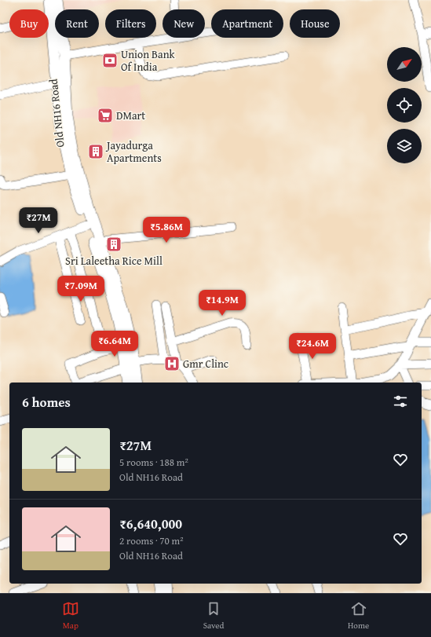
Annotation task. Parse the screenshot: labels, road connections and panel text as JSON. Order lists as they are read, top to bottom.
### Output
{
  "streets": {
    "main road": ["Old NH16 Road"]
  },
  "places": {
    "bank": ["Union Bank Of India"],
    "supermarket": ["DMart"],
    "building": ["Jayadurga Apartments", "Sri Laleetha Rice Mill"],
    "hospital": ["Gmr Clinc"]
  },
  "north": "top right",
  "page": {
    "chip": [
      "Buy",
      "Rent",
      "Filters",
      "New",
      "Apartment",
      "House"
    ],
    "price": [
      "₹27M",
      "₹5.86M",
      "₹7.09M",
      "₹14.9M",
      "₹6.64M",
      "₹24.6M"
    ],
    "heading": "6 homes",
    "list": [
      {
        "name": "₹27M",
        "note": "5 rooms · 188 m² · Old NH16 Road"
      },
      {
        "name": "₹6,640,000",
        "note": "2 rooms · 70 m² · Old NH16 Road"
      }
    ],
    "tabs": ["Map", "Saved", "Home"]
  }
}
